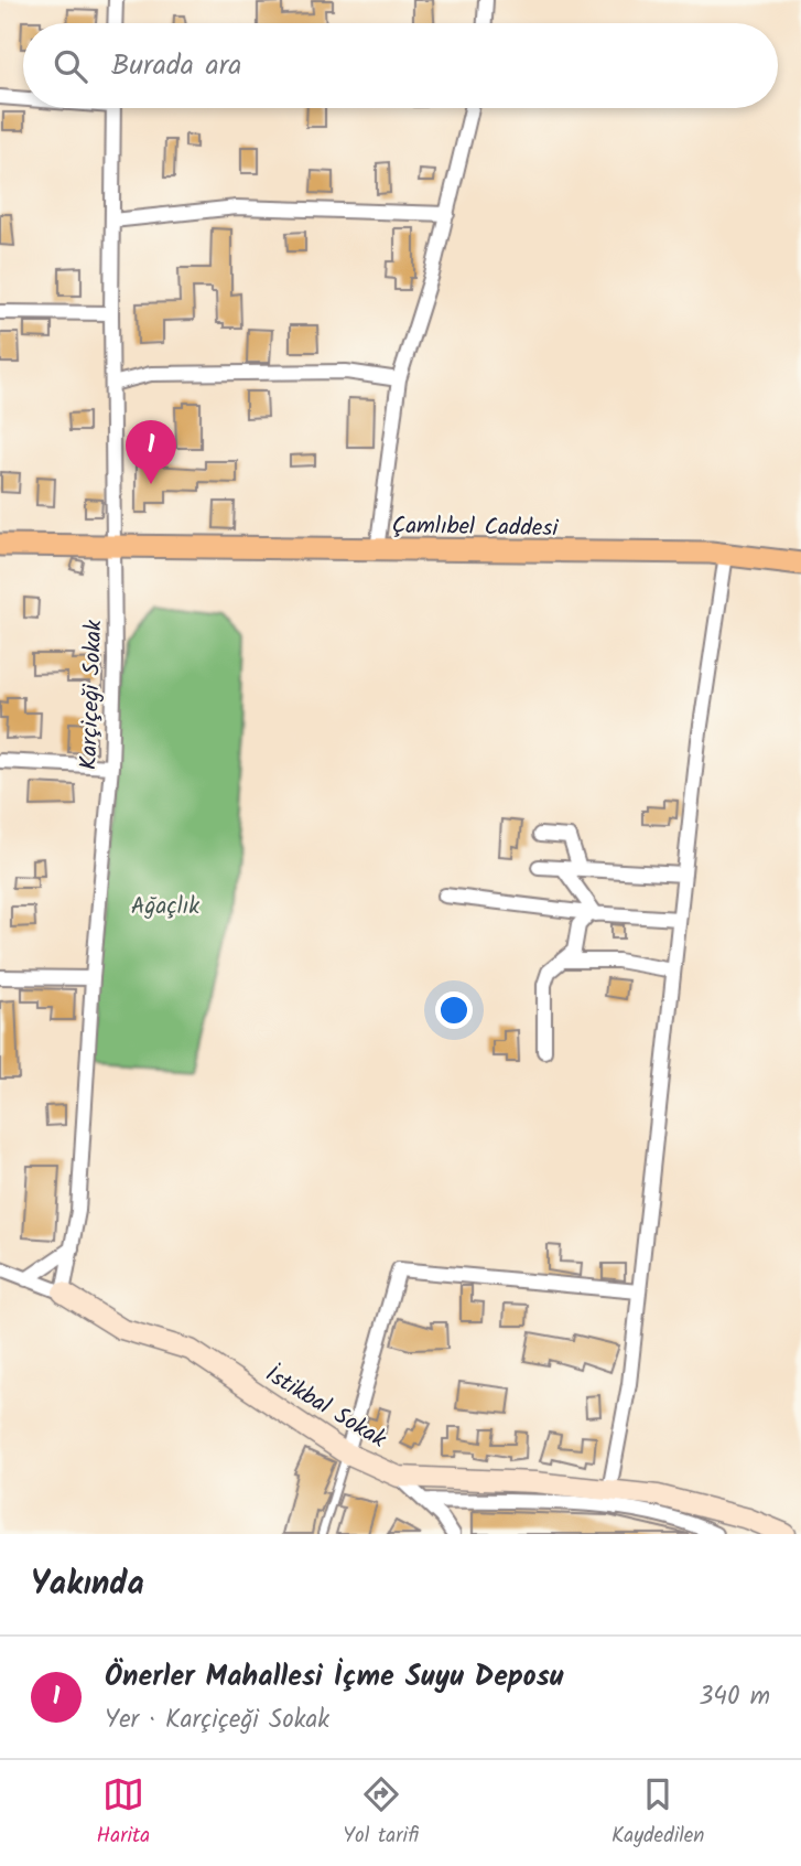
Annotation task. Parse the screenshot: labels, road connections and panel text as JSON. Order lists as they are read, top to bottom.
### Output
{
  "streets": {
    "main road": ["Çamlıbel Caddesi"],
    "street": ["Karçiçeği Sokak", "İstikbal Sokak"]
  },
  "crossings": [
    ["Çamlıbel Caddesi", "Karçiçeği Sokak"],
    ["Karçiçeği Sokak", "İstikbal Sokak"]
  ],
  "parks": ["Ağaçlık"],
  "page": {
    "search": "Burada ara",
    "pins": "1",
    "heading": "Yakında",
    "list": [
      {
        "mark": "1",
        "name": "Önerler Mahallesi İçme Suyu Deposu",
        "note": "Yer · Karçiçeği Sokak",
        "value": "340 m"
      }
    ],
    "nav": ["Harita", "Yol tarifi", "Kaydedilen"]
  }
}
